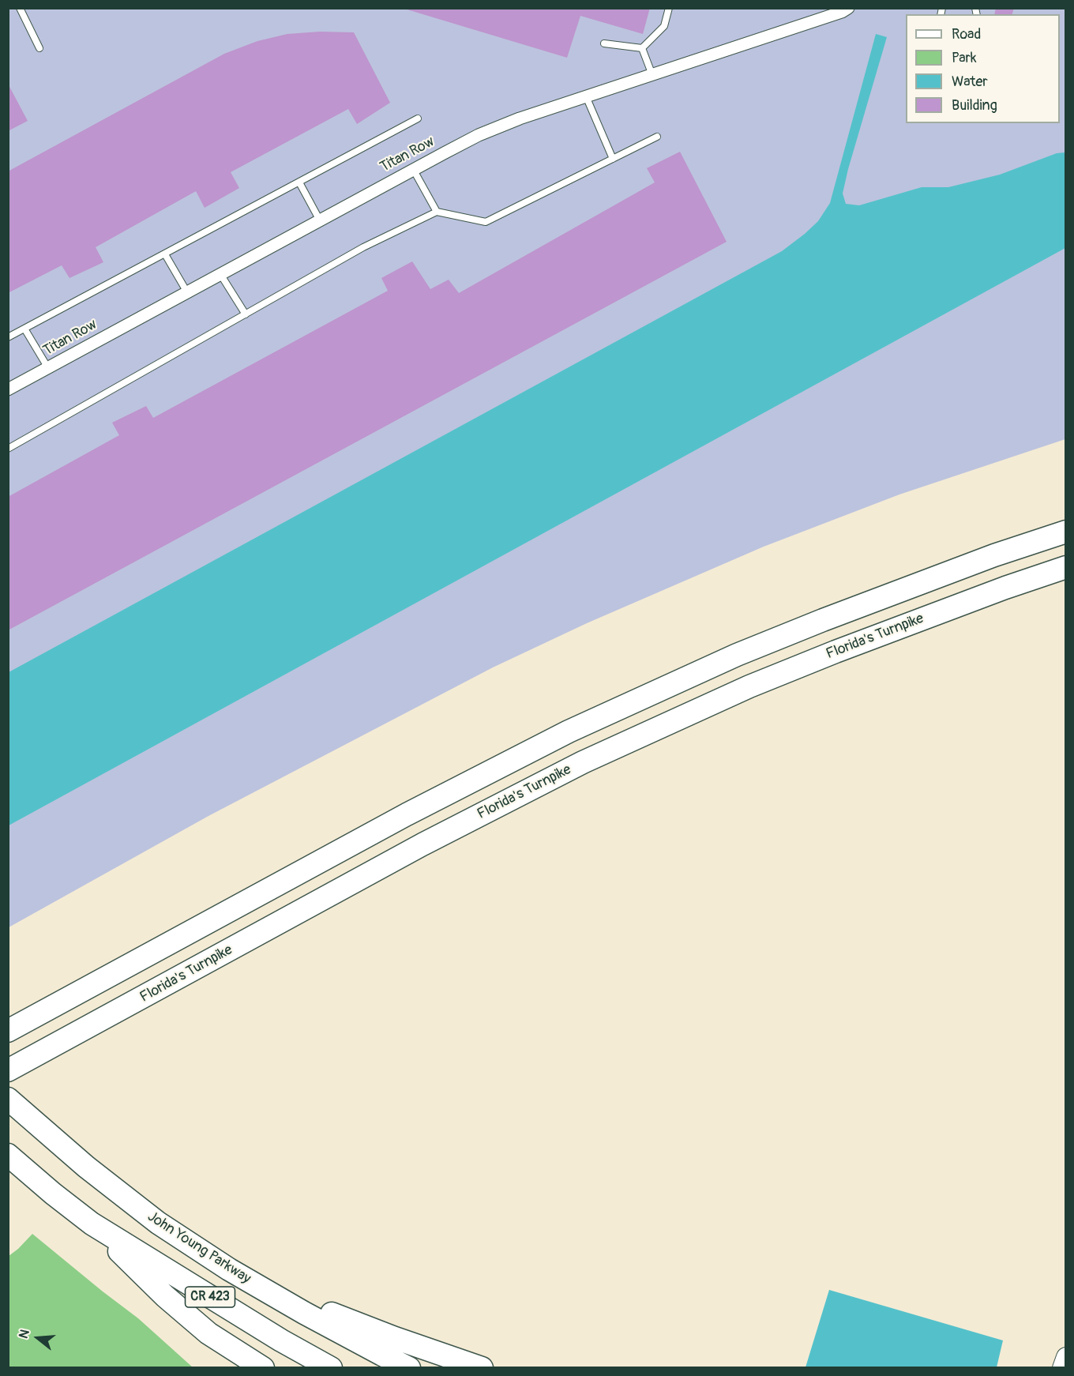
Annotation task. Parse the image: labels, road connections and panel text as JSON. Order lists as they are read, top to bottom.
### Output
{
  "streets": {
    "highway": ["Florida's Turnpike", "John Young Parkway", "CR 423"],
    "street": ["Titan Row"]
  },
  "legend": [
    "Road",
    "Park",
    "Water",
    "Building"
  ],
  "north": "left"
}
